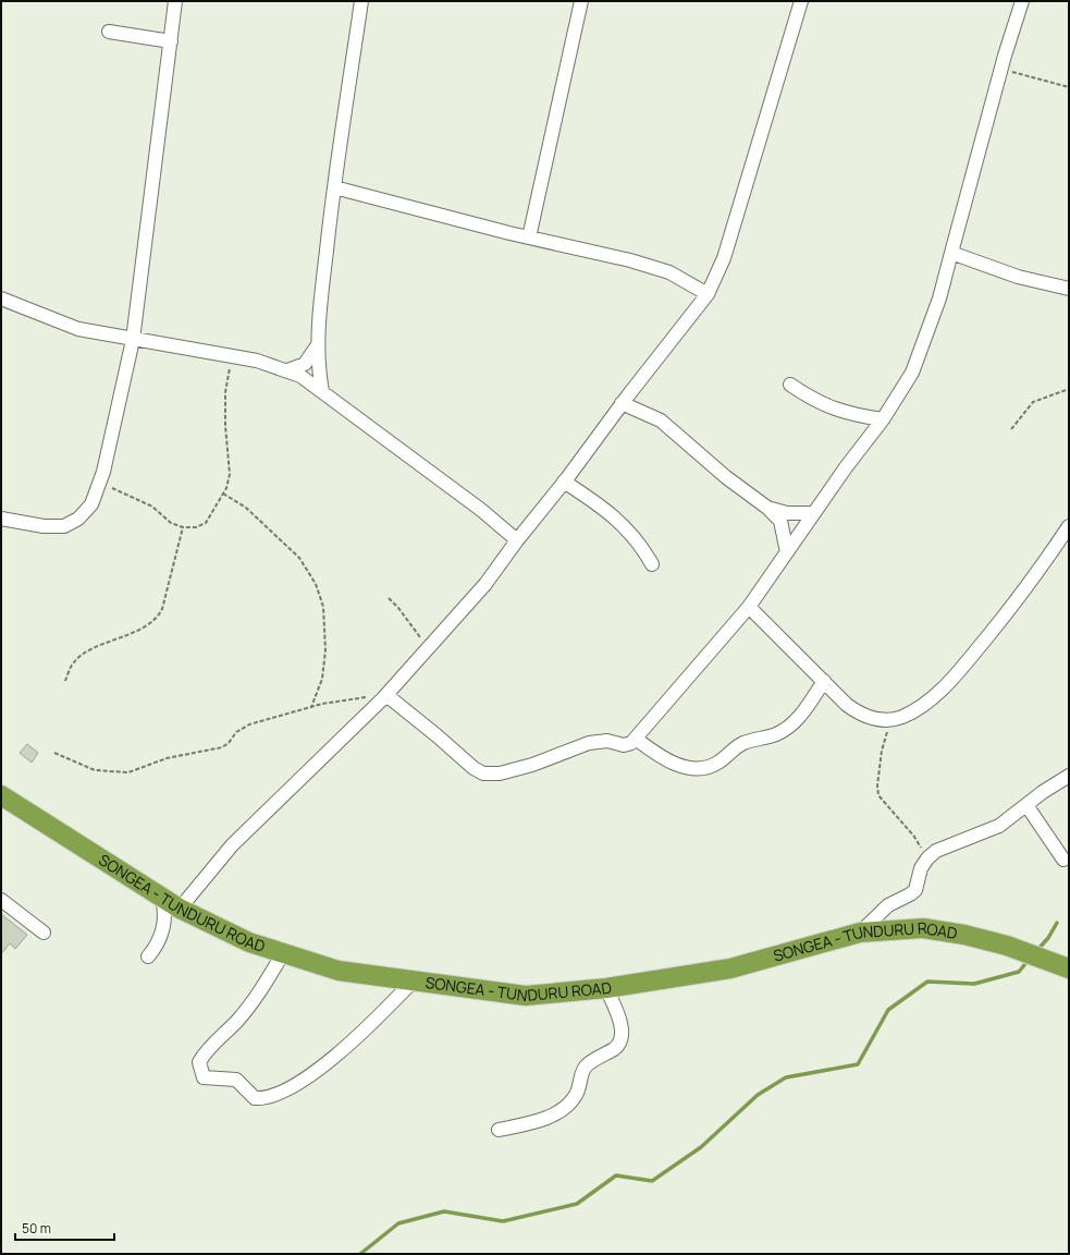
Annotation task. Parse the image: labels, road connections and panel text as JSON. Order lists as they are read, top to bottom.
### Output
{
  "streets": {
    "highway": ["SONGEA - TUNDURU ROAD"]
  },
  "scale_bar": "50 m"
}
